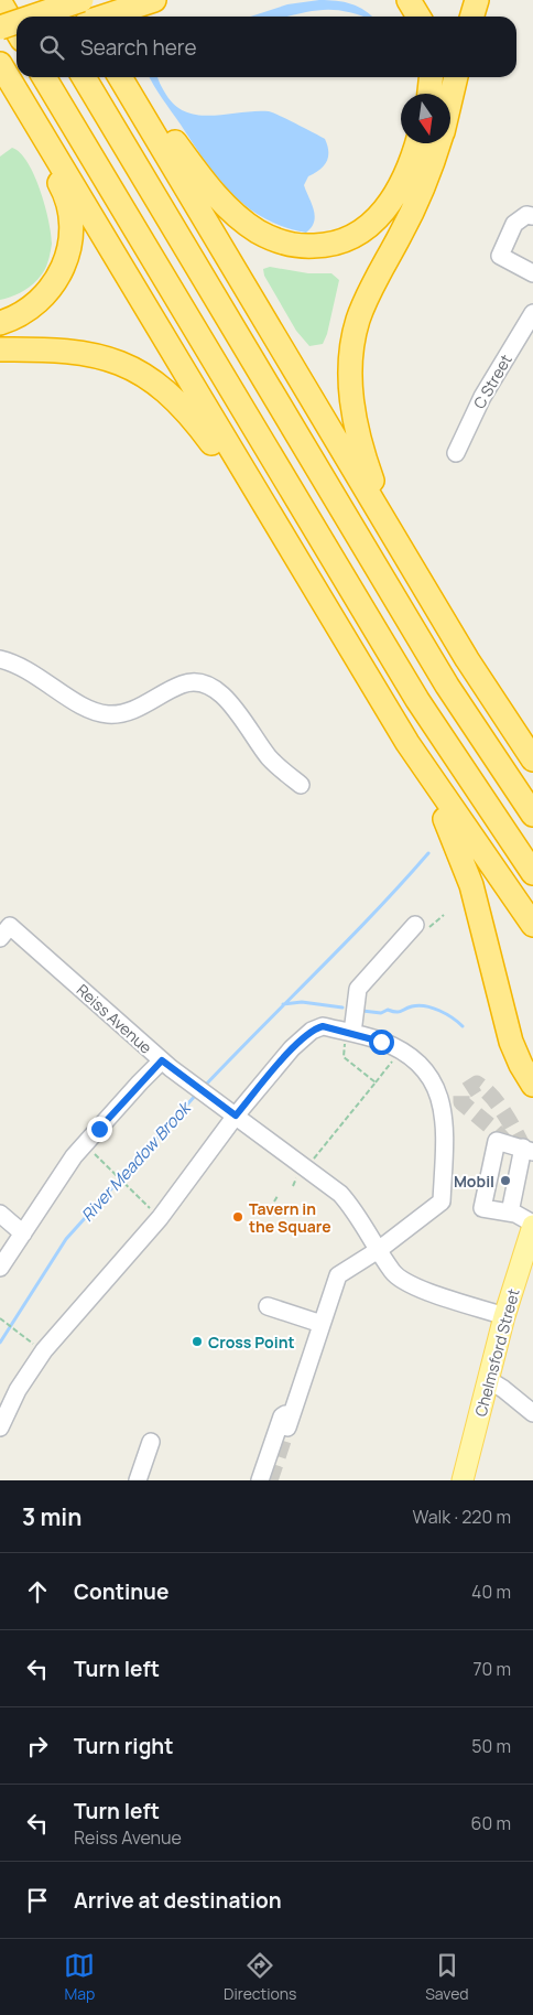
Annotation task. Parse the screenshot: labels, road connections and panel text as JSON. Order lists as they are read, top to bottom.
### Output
{
  "streets": {
    "main road": ["Chelmsford Street"],
    "street": ["C Street", "Reiss Avenue"]
  },
  "water": ["River Meadow Brook"],
  "places": ["Mobil", "Tavern in the Square", "Cross Point"],
  "north": "bottom",
  "page": {
    "search": "Search here",
    "heading": ["3 min", "Walk · 220 m"],
    "list": [
      ["Continue", "40 m"],
      ["Turn left", "70 m"],
      ["Turn right", "50 m"],
      ["Turn left", "Reiss Avenue", "60 m"],
      "Arrive at destination"
    ],
    "nav": ["Map", "Directions", "Saved"]
  }
}
